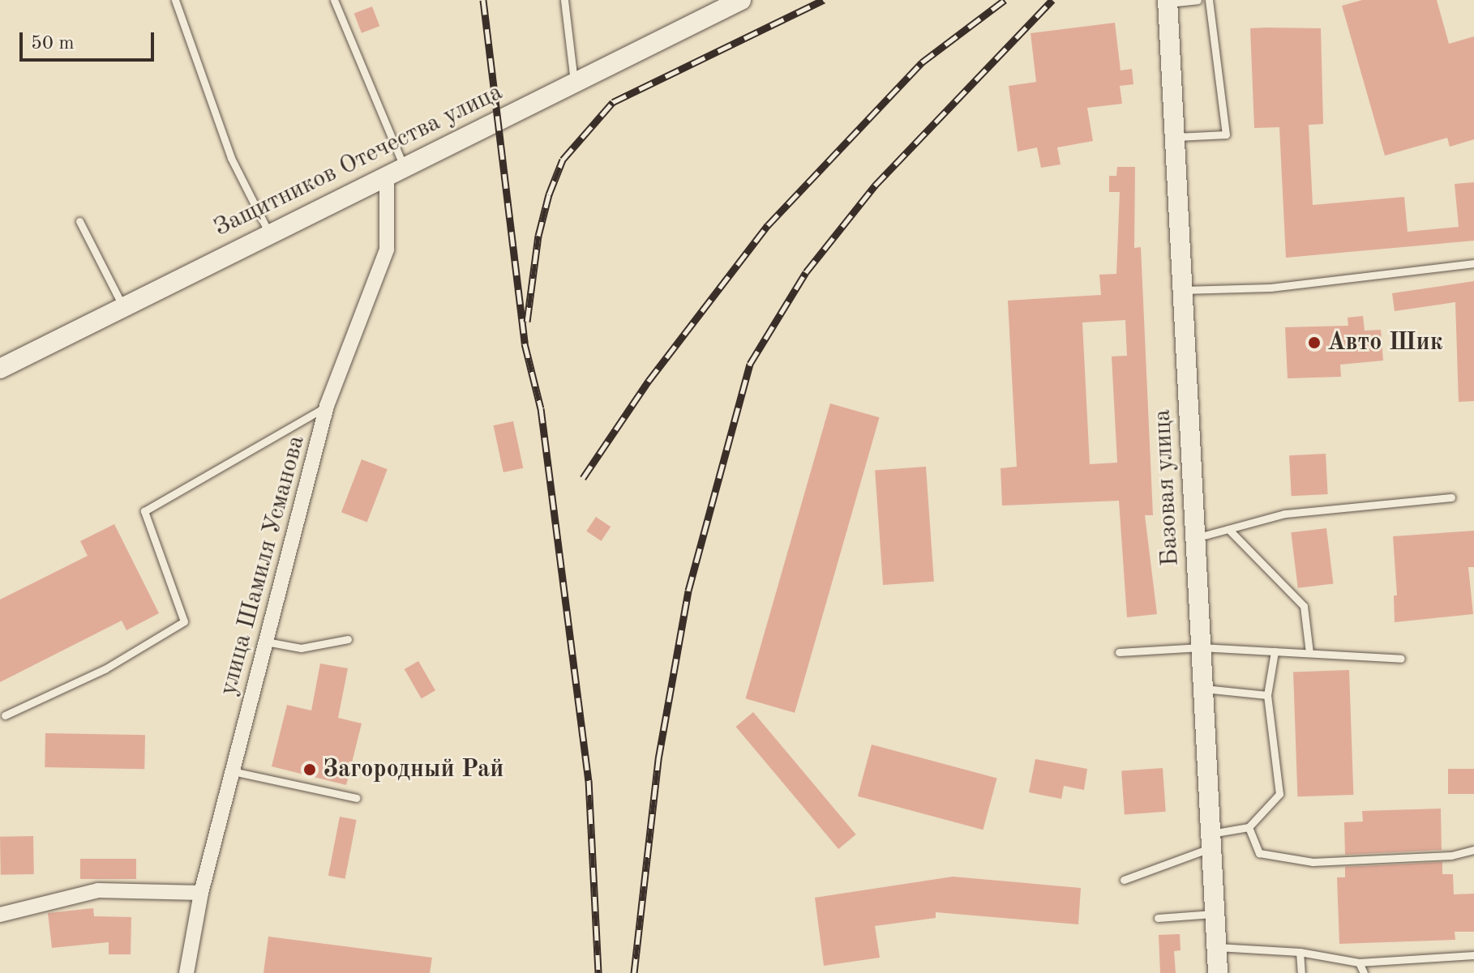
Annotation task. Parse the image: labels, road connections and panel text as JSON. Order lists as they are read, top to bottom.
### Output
{
  "streets": {
    "main road": ["Защитников Отечества улица", "Базовая улица"],
    "street": ["улица Шамиля Усманова"]
  },
  "crossings": [
    ["Защитников Отечества улица", "улица Шамиля Усманова"]
  ],
  "places": ["Авто Шик", "Загородный Рай"],
  "scale_bar": "50 m"
}
